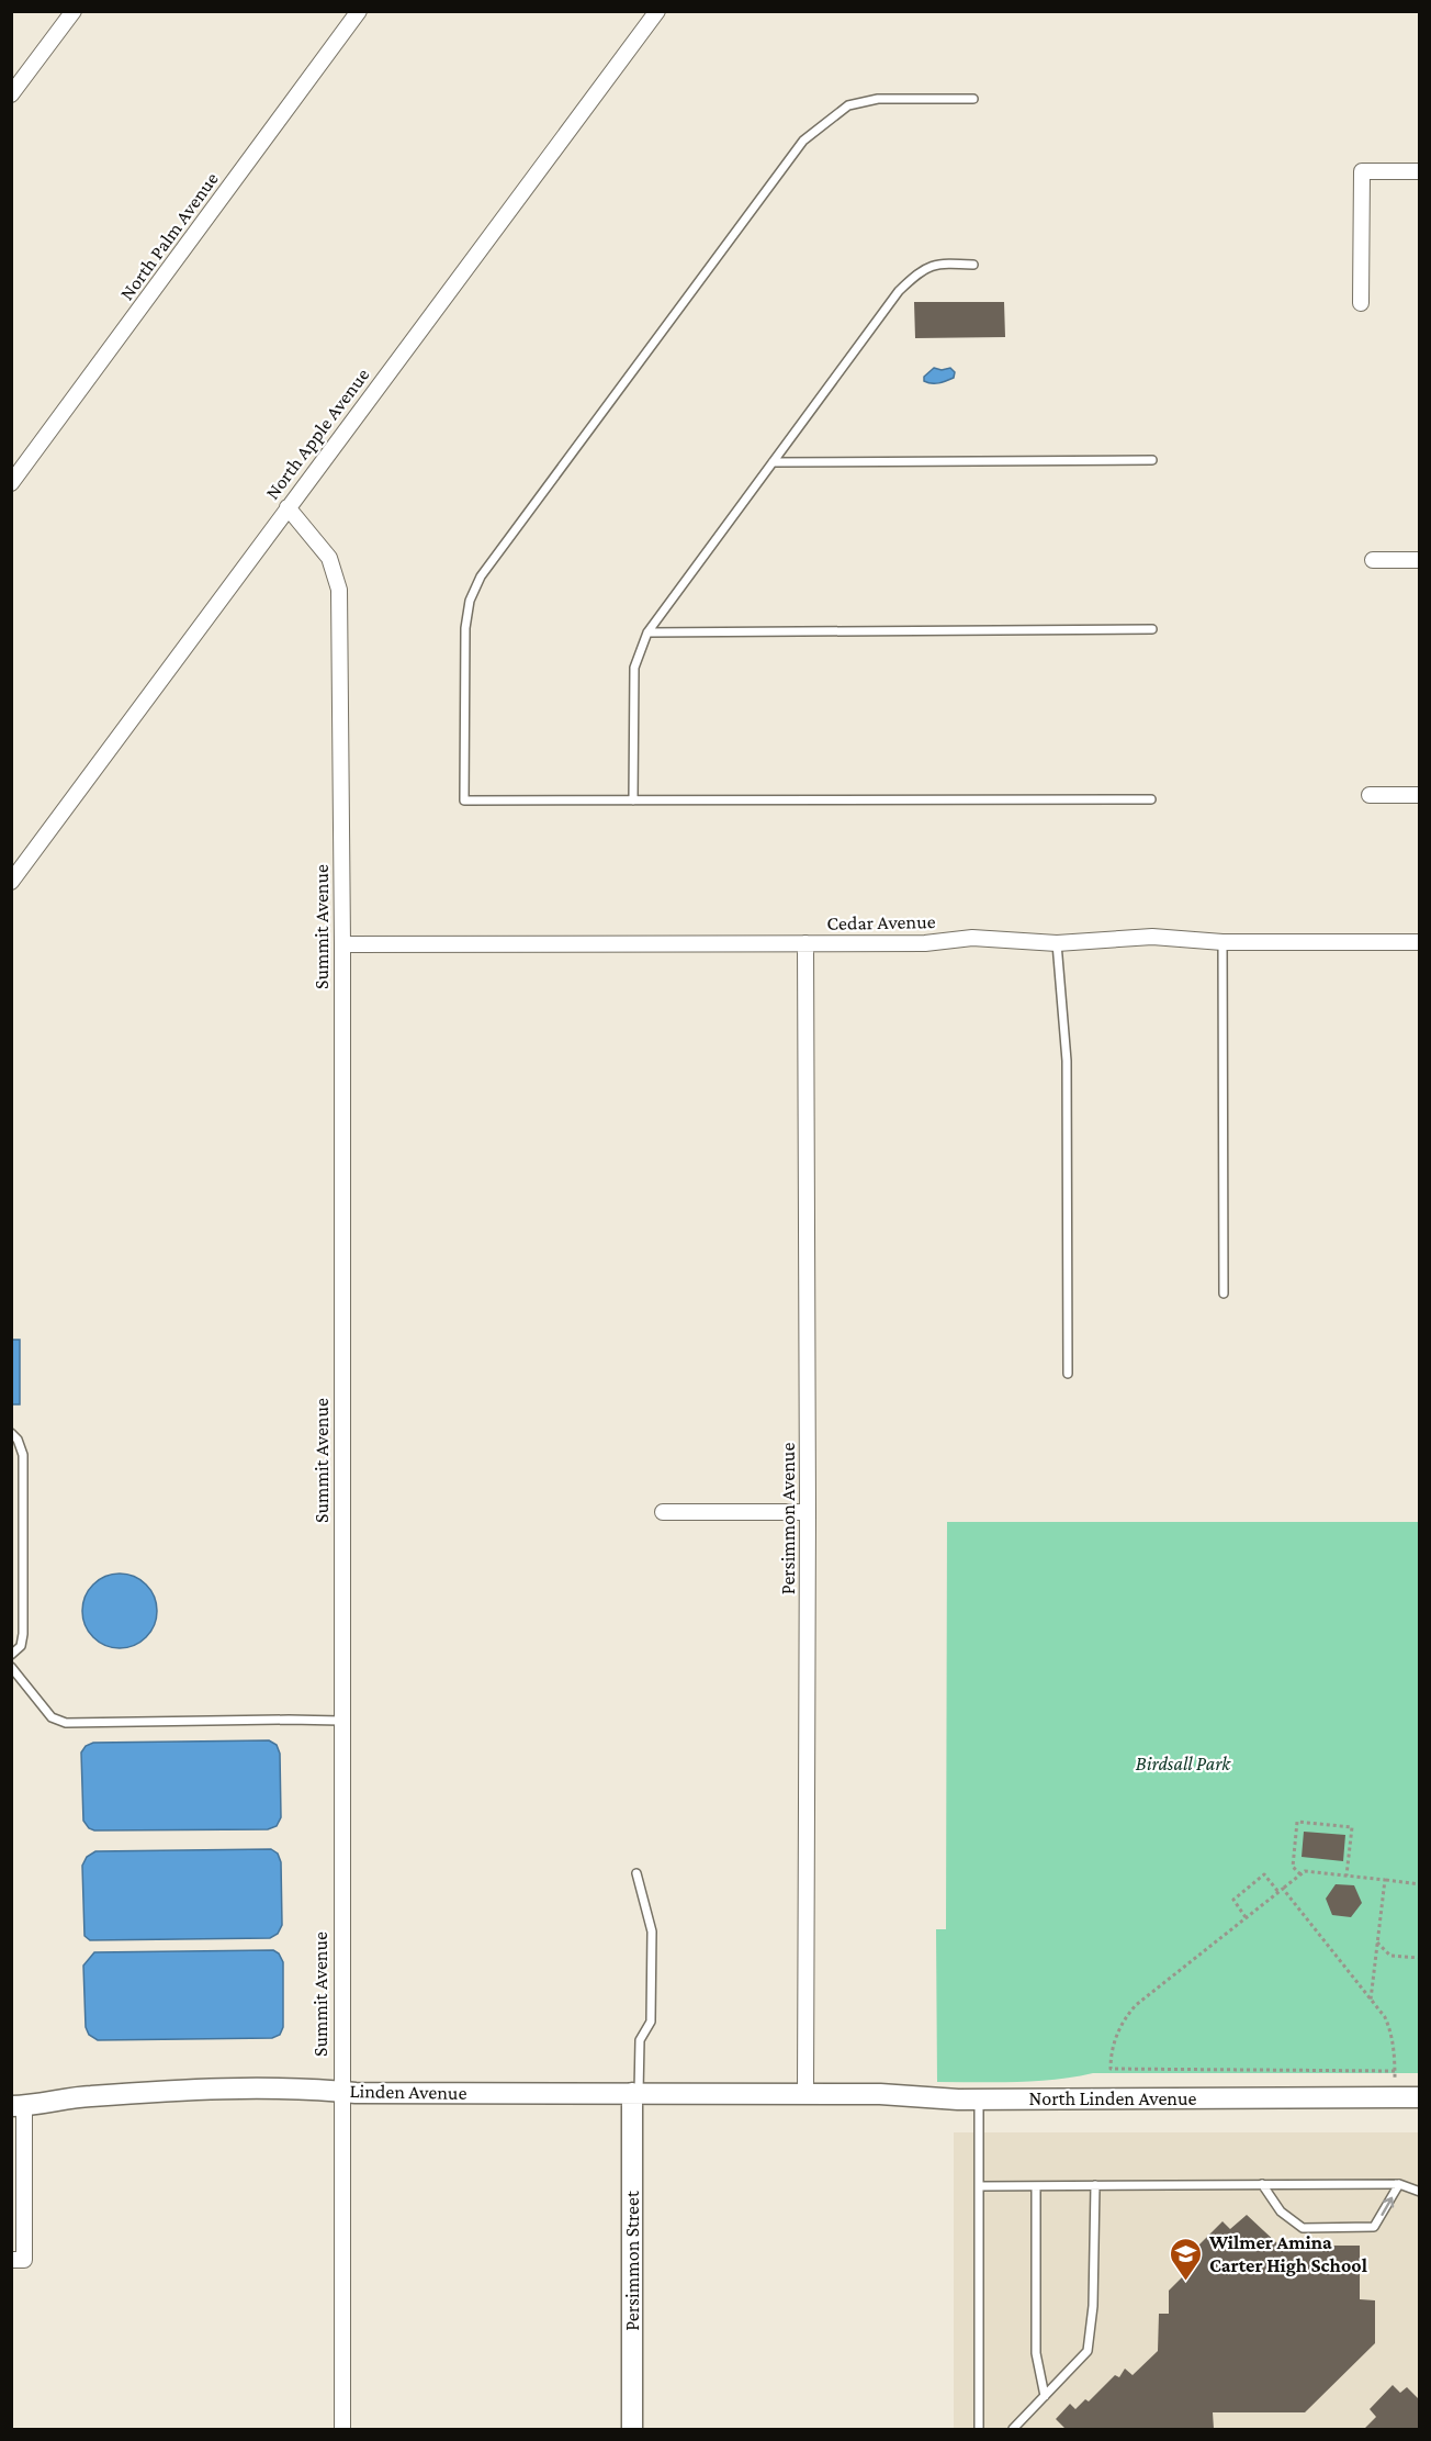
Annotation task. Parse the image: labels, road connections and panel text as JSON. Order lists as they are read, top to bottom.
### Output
{
  "streets": {
    "street": [
      "North Palm Avenue",
      "North Apple Avenue",
      "Cedar Avenue",
      "Summit Avenue",
      "Persimmon Avenue",
      "Linden Avenue",
      "North Linden Avenue",
      "Persimmon Street"
    ]
  },
  "crossings": [
    ["North Apple Avenue", "Summit Avenue"],
    ["Cedar Avenue", "Summit Avenue"],
    ["Cedar Avenue", "Persimmon Avenue"],
    ["Summit Avenue", "Linden Avenue"],
    ["Persimmon Avenue", "Linden Avenue"],
    ["Persimmon Avenue", "North Linden Avenue"],
    ["Linden Avenue", "North Linden Avenue"],
    ["Linden Avenue", "Persimmon Street"]
  ],
  "parks": ["Birdsall Park"],
  "places": {
    "school or university": ["Wilmer Amina Carter High School"]
  }
}
